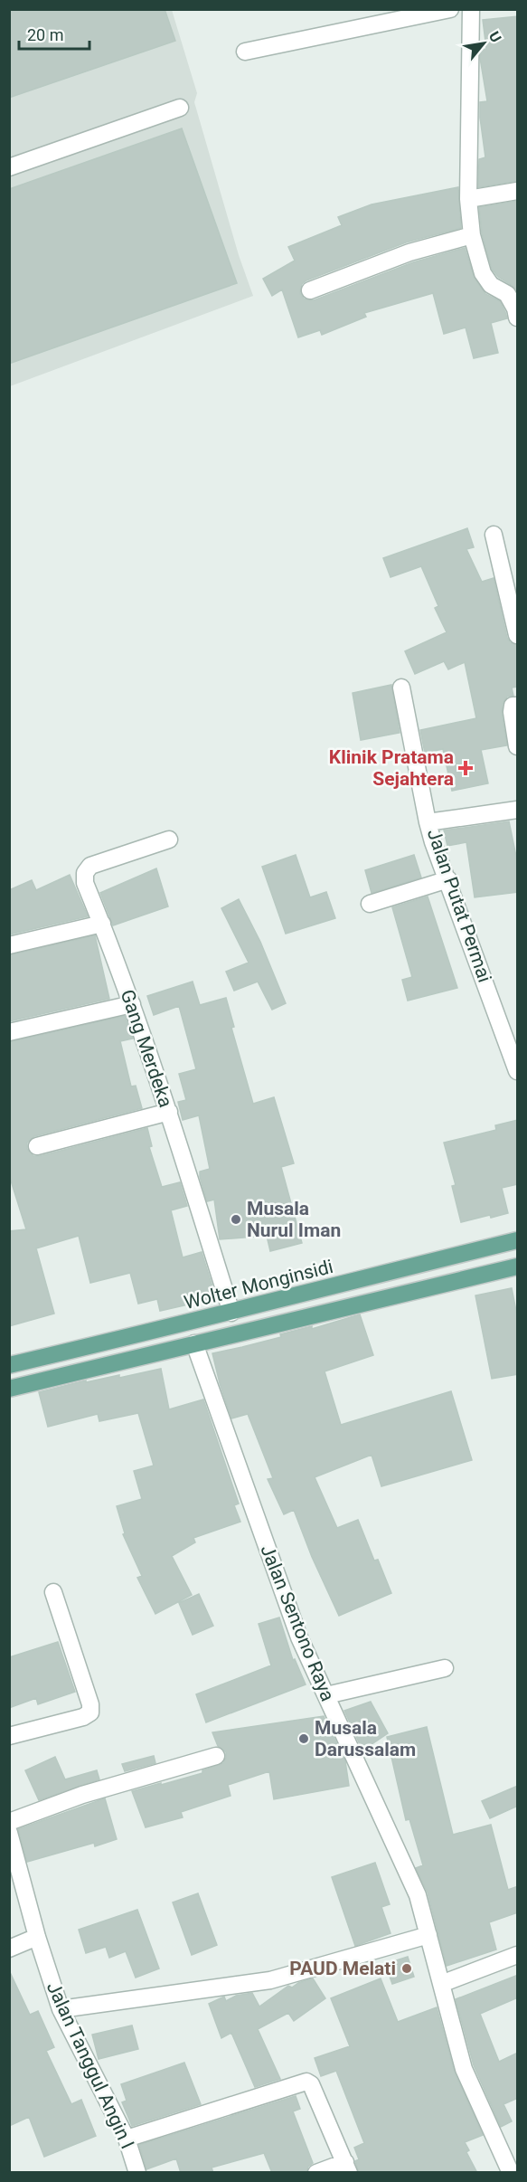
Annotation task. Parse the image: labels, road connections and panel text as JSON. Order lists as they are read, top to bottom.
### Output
{
  "streets": {
    "main road": ["Wolter Monginsidi"],
    "street": [
      "Jalan Putat Permai",
      "Gang Merdeka",
      "Jalan Sentono Raya",
      "Jalan Tanggul Angin I"
    ]
  },
  "crossings": [
    ["Gang Merdeka", "Wolter Monginsidi"]
  ],
  "places": {
    "health": ["Klinik Pratama Sejahtera"],
    "other": ["Musala Nurul Iman", "Musala Darussalam", "PAUD Melati"]
  },
  "scale_bar": "20 m",
  "north": "top right"
}
